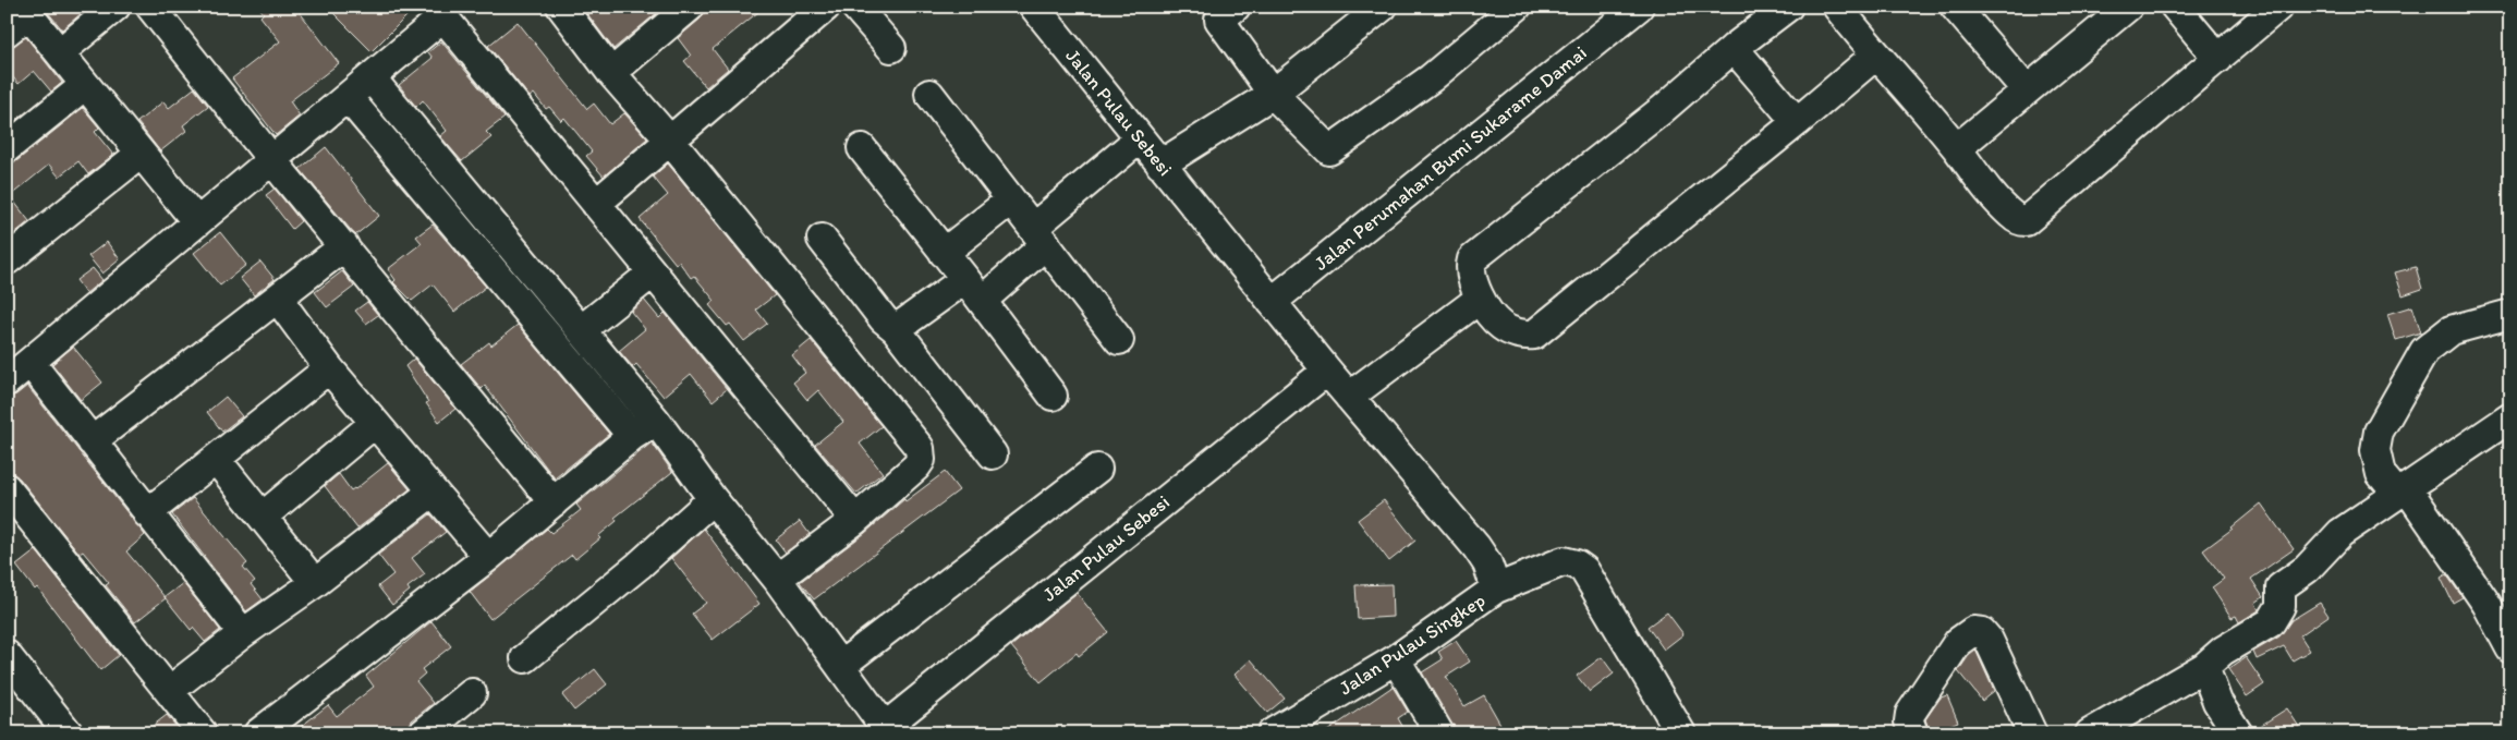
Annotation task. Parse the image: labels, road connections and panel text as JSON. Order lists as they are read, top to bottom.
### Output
{
  "streets": {
    "street": ["Jalan Pulau Sebesi", "Jalan Perumahan Bumi Sukarame Damai", "Jalan Pulau Singkep"]
  },
  "crossings": [
    ["Jalan Pulau Sebesi", "Jalan Perumahan Bumi Sukarame Damai"],
    ["Jalan Pulau Sebesi", "Jalan Pulau Singkep"]
  ]
}
